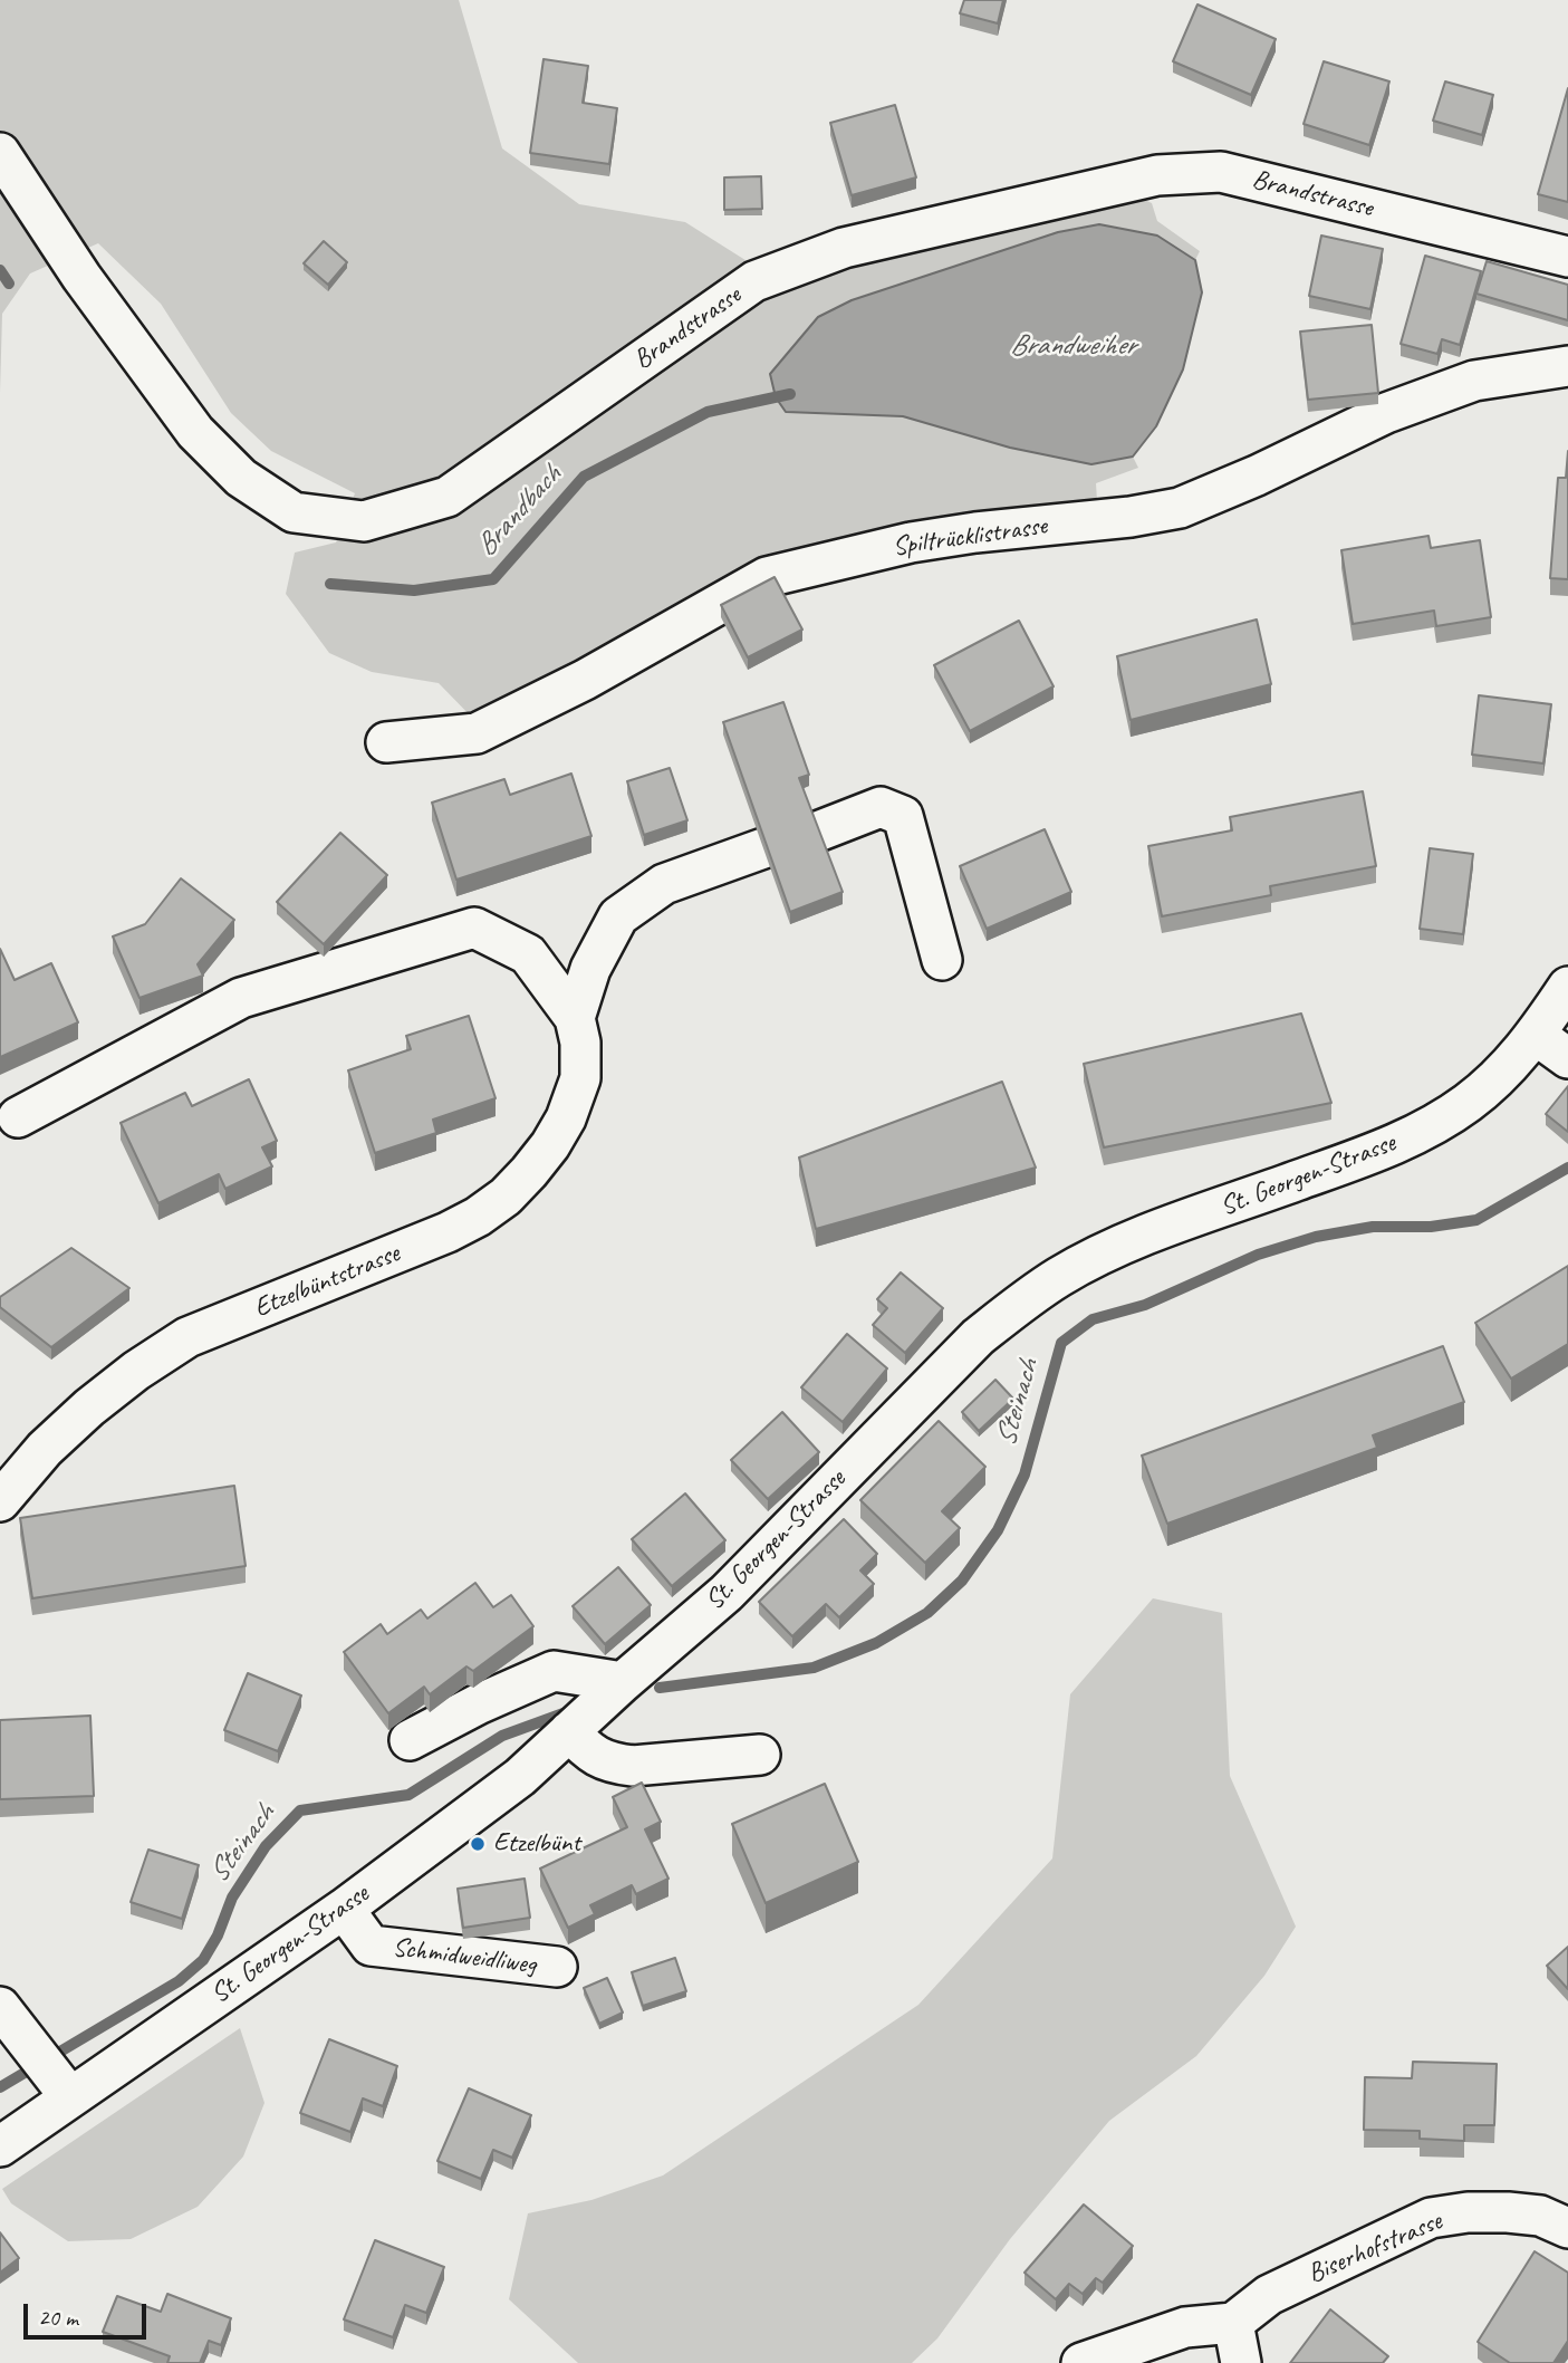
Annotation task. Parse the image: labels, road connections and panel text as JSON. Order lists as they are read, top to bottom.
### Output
{
  "streets": {
    "street": [
      "Brandstrasse",
      "Spiltrücklistrasse",
      "St. Georgen-Strasse",
      "Etzelbüntstrasse",
      "Schmidweidliweg",
      "Biserhofstrasse"
    ]
  },
  "crossings": [
    ["St. Georgen-Strasse", "Schmidweidliweg"]
  ],
  "water": ["Brandweiher", "Brandbach", "Steinach"],
  "places": ["Etzelbünt"],
  "scale_bar": "20 m"
}
